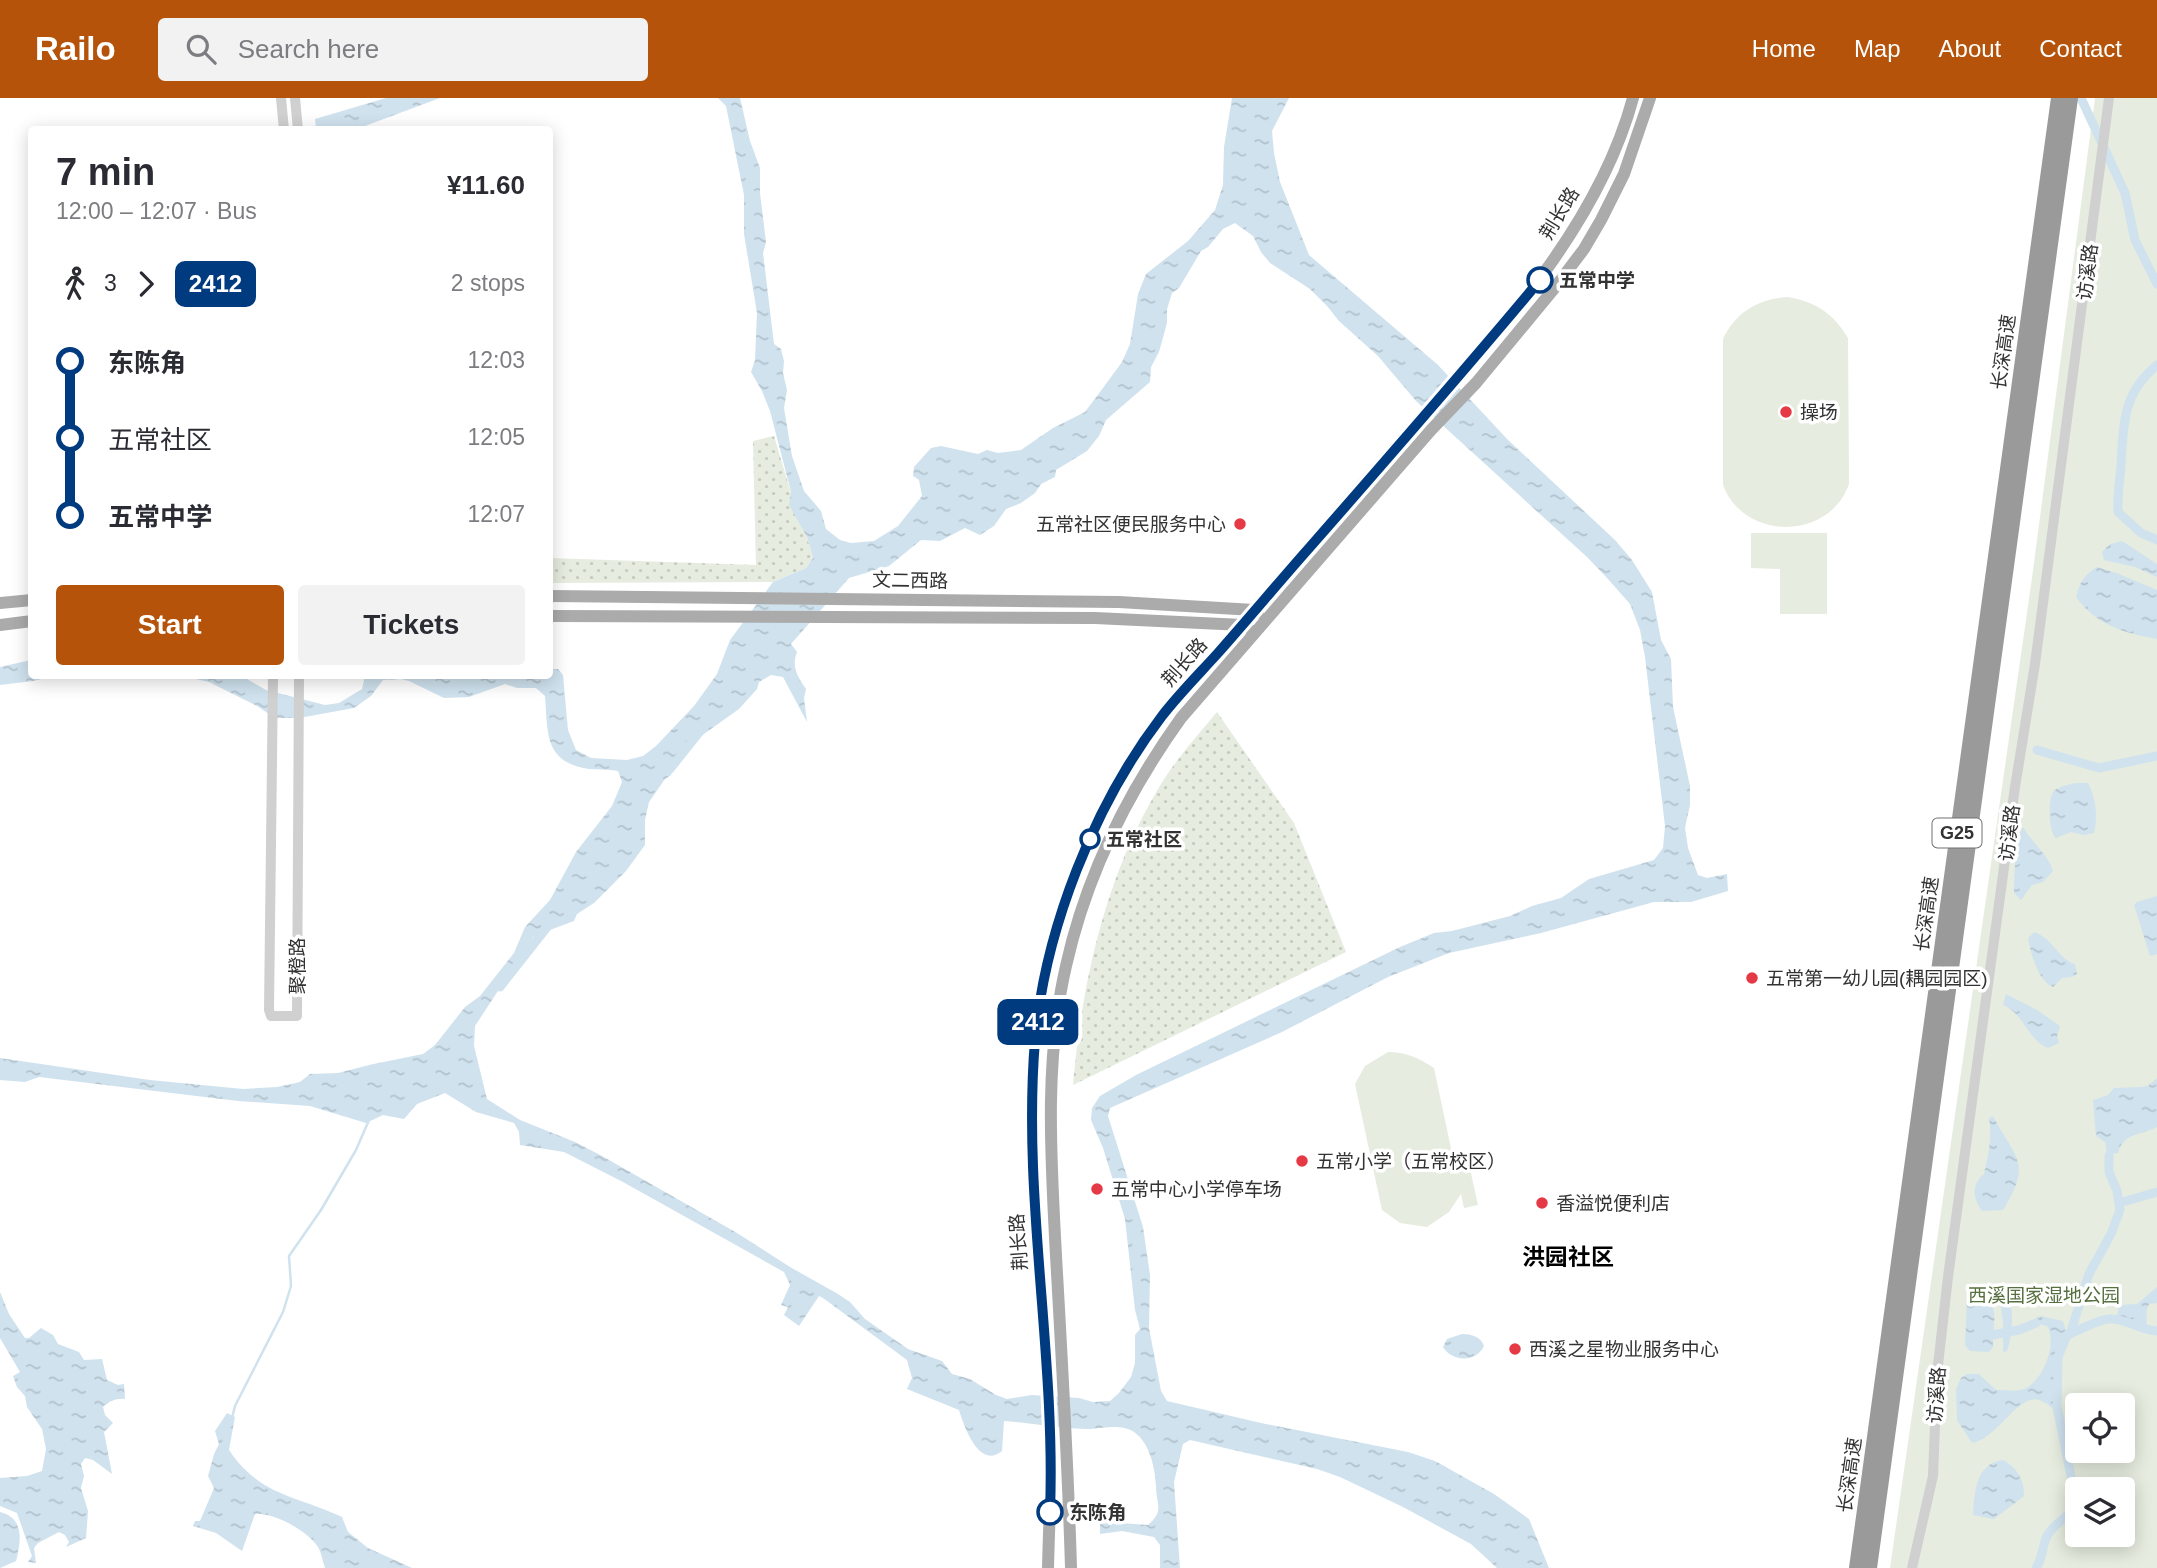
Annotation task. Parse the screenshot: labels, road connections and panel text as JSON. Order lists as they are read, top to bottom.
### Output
{
  "streets": {
    "highway": ["长深高速", "G25"],
    "main road": ["荆长路", "文二西路"],
    "street": ["访溪路", "聚橙路"]
  },
  "crossings": [
    ["荆长路", "文二西路"]
  ],
  "districts": ["洪园社区"],
  "parks": ["西溪国家湿地公园"],
  "places": [
    "五常中学",
    "操场",
    "五常社区便民服务中心",
    "五常社区",
    "五常第一幼儿园(耦园园区)",
    "五常小学（五常校区）",
    "五常中心小学停车场",
    "香溢悦便利店",
    "西溪之星物业服务中心",
    "东陈角"
  ],
  "lines": ["bus line 2412"],
  "page": {
    "header": "Railo",
    "search": "Search here",
    "nav": [
      "Home",
      "Map",
      "About",
      "Contact"
    ],
    "on_map": "2412",
    "heading": ["7 min", "12:00 – 12:07 · Bus", "¥11.60"],
    "legs": ["3", "2412", "2 stops"],
    "list": [
      {
        "name": "东陈角",
        "value": "12:03"
      },
      {
        "name": "五常社区",
        "value": "12:05"
      },
      {
        "name": "五常中学",
        "value": "12:07"
      }
    ],
    "buttons": ["Start", "Tickets"]
  }
}
